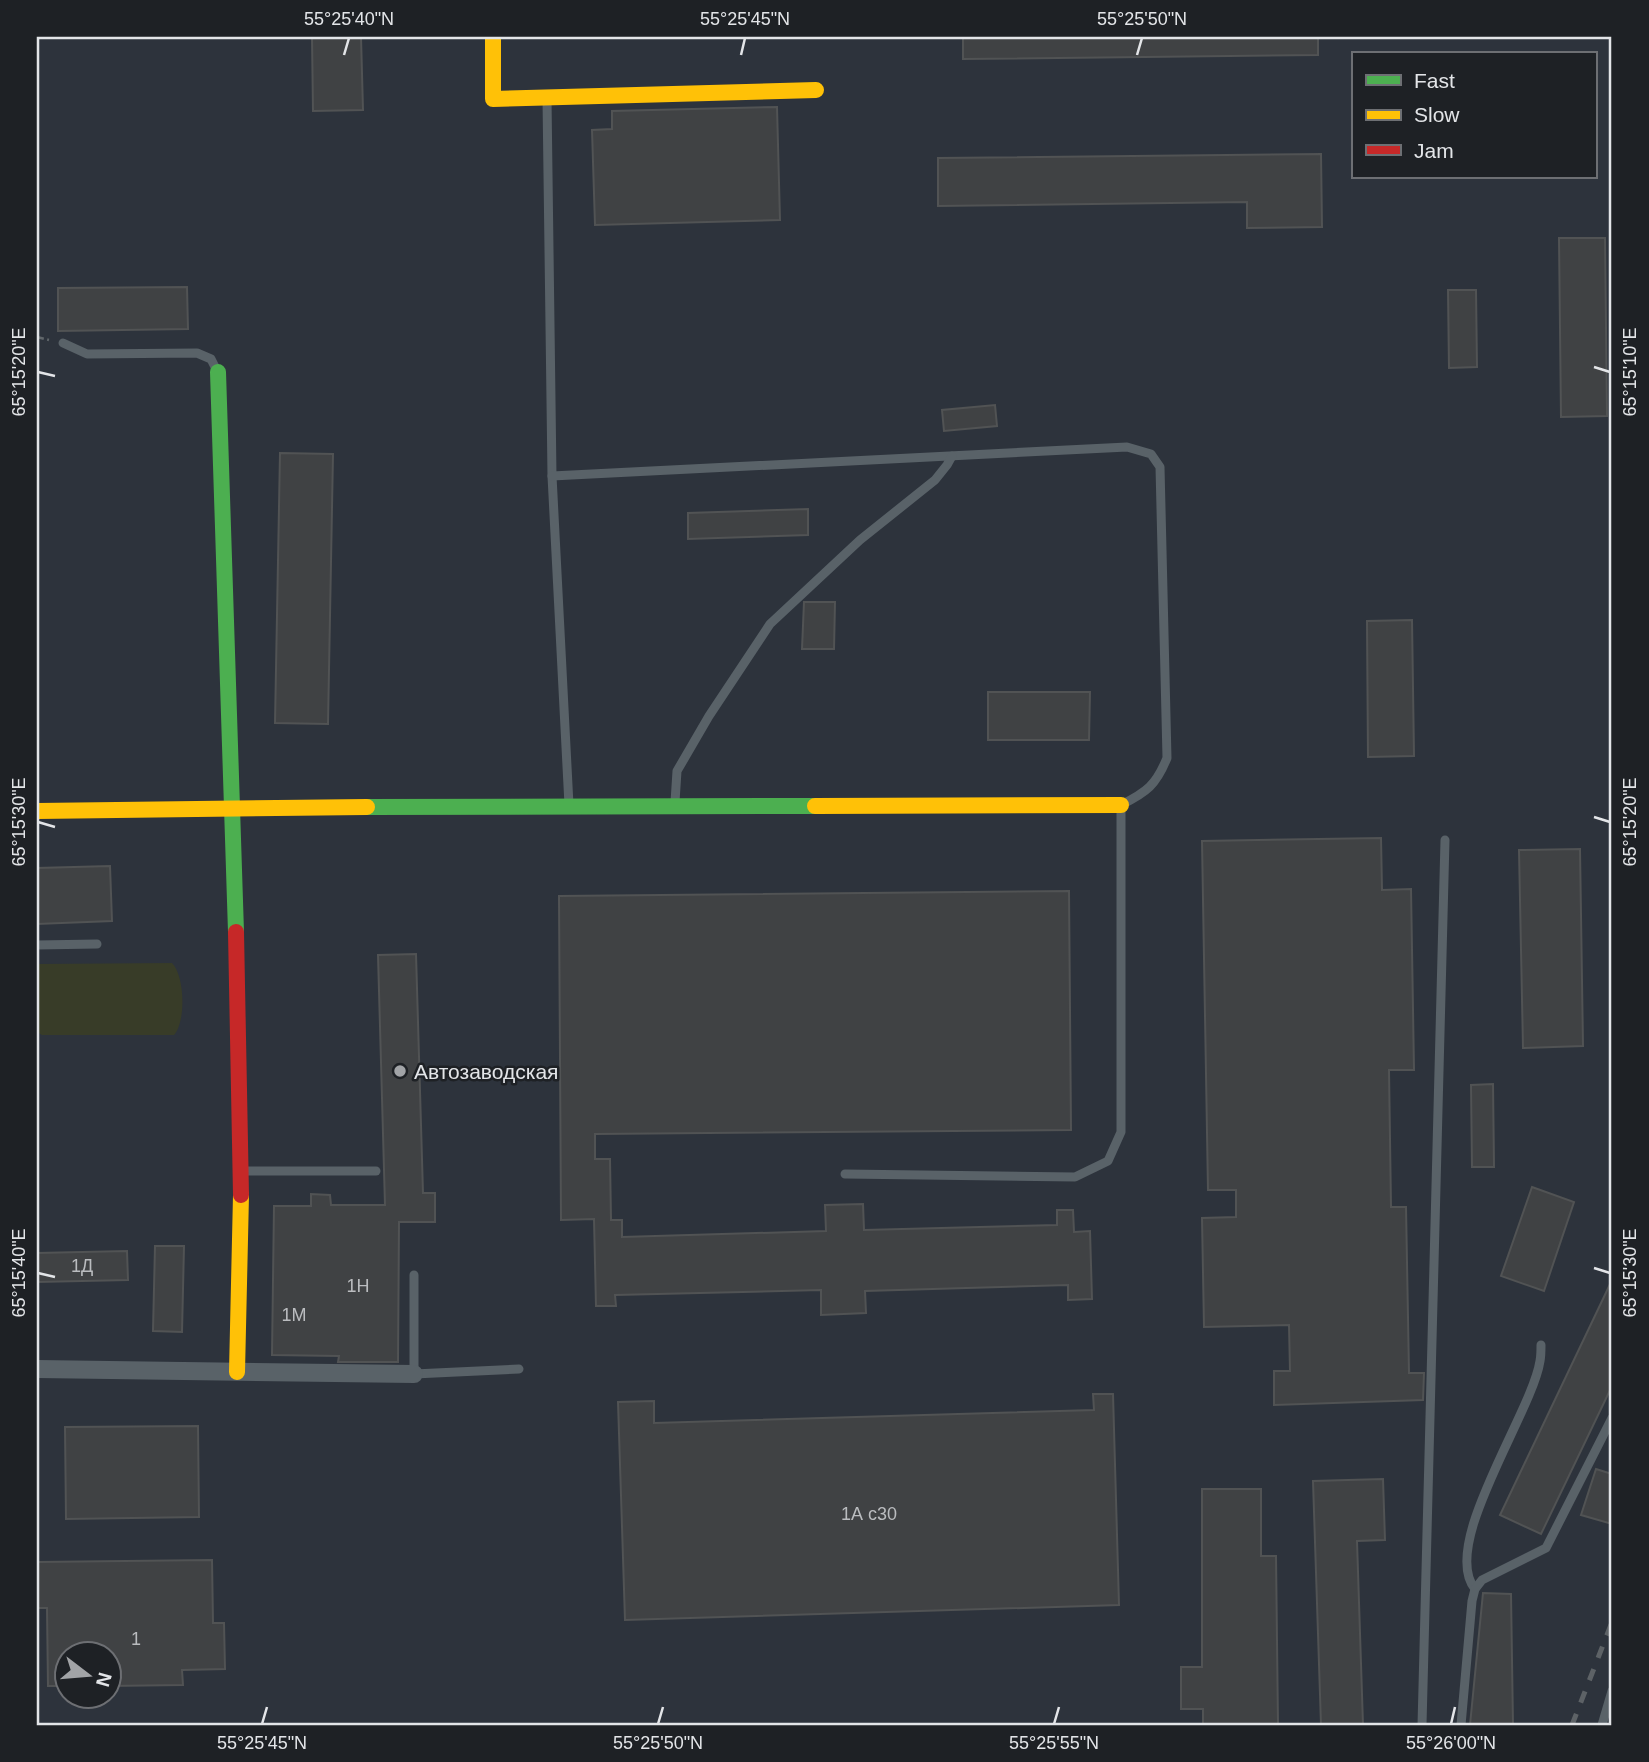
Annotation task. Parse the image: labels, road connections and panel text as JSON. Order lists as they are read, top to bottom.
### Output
{
  "places": ["Автозаводская"],
  "house_numbers": [
    "1Д",
    "1Н",
    "1М",
    "1А с30",
    "1"
  ],
  "legend": ["Fast", "Slow", "Jam"],
  "north": "right",
  "coordinates": [
    "55°25'40\"N",
    "55°25'45\"N",
    "55°25'50\"N",
    "65°15'20\"E",
    "65°15'10\"E",
    "65°15'30\"E",
    "65°15'40\"E",
    "55°25'55\"N",
    "55°26'00\"N"
  ]
}
